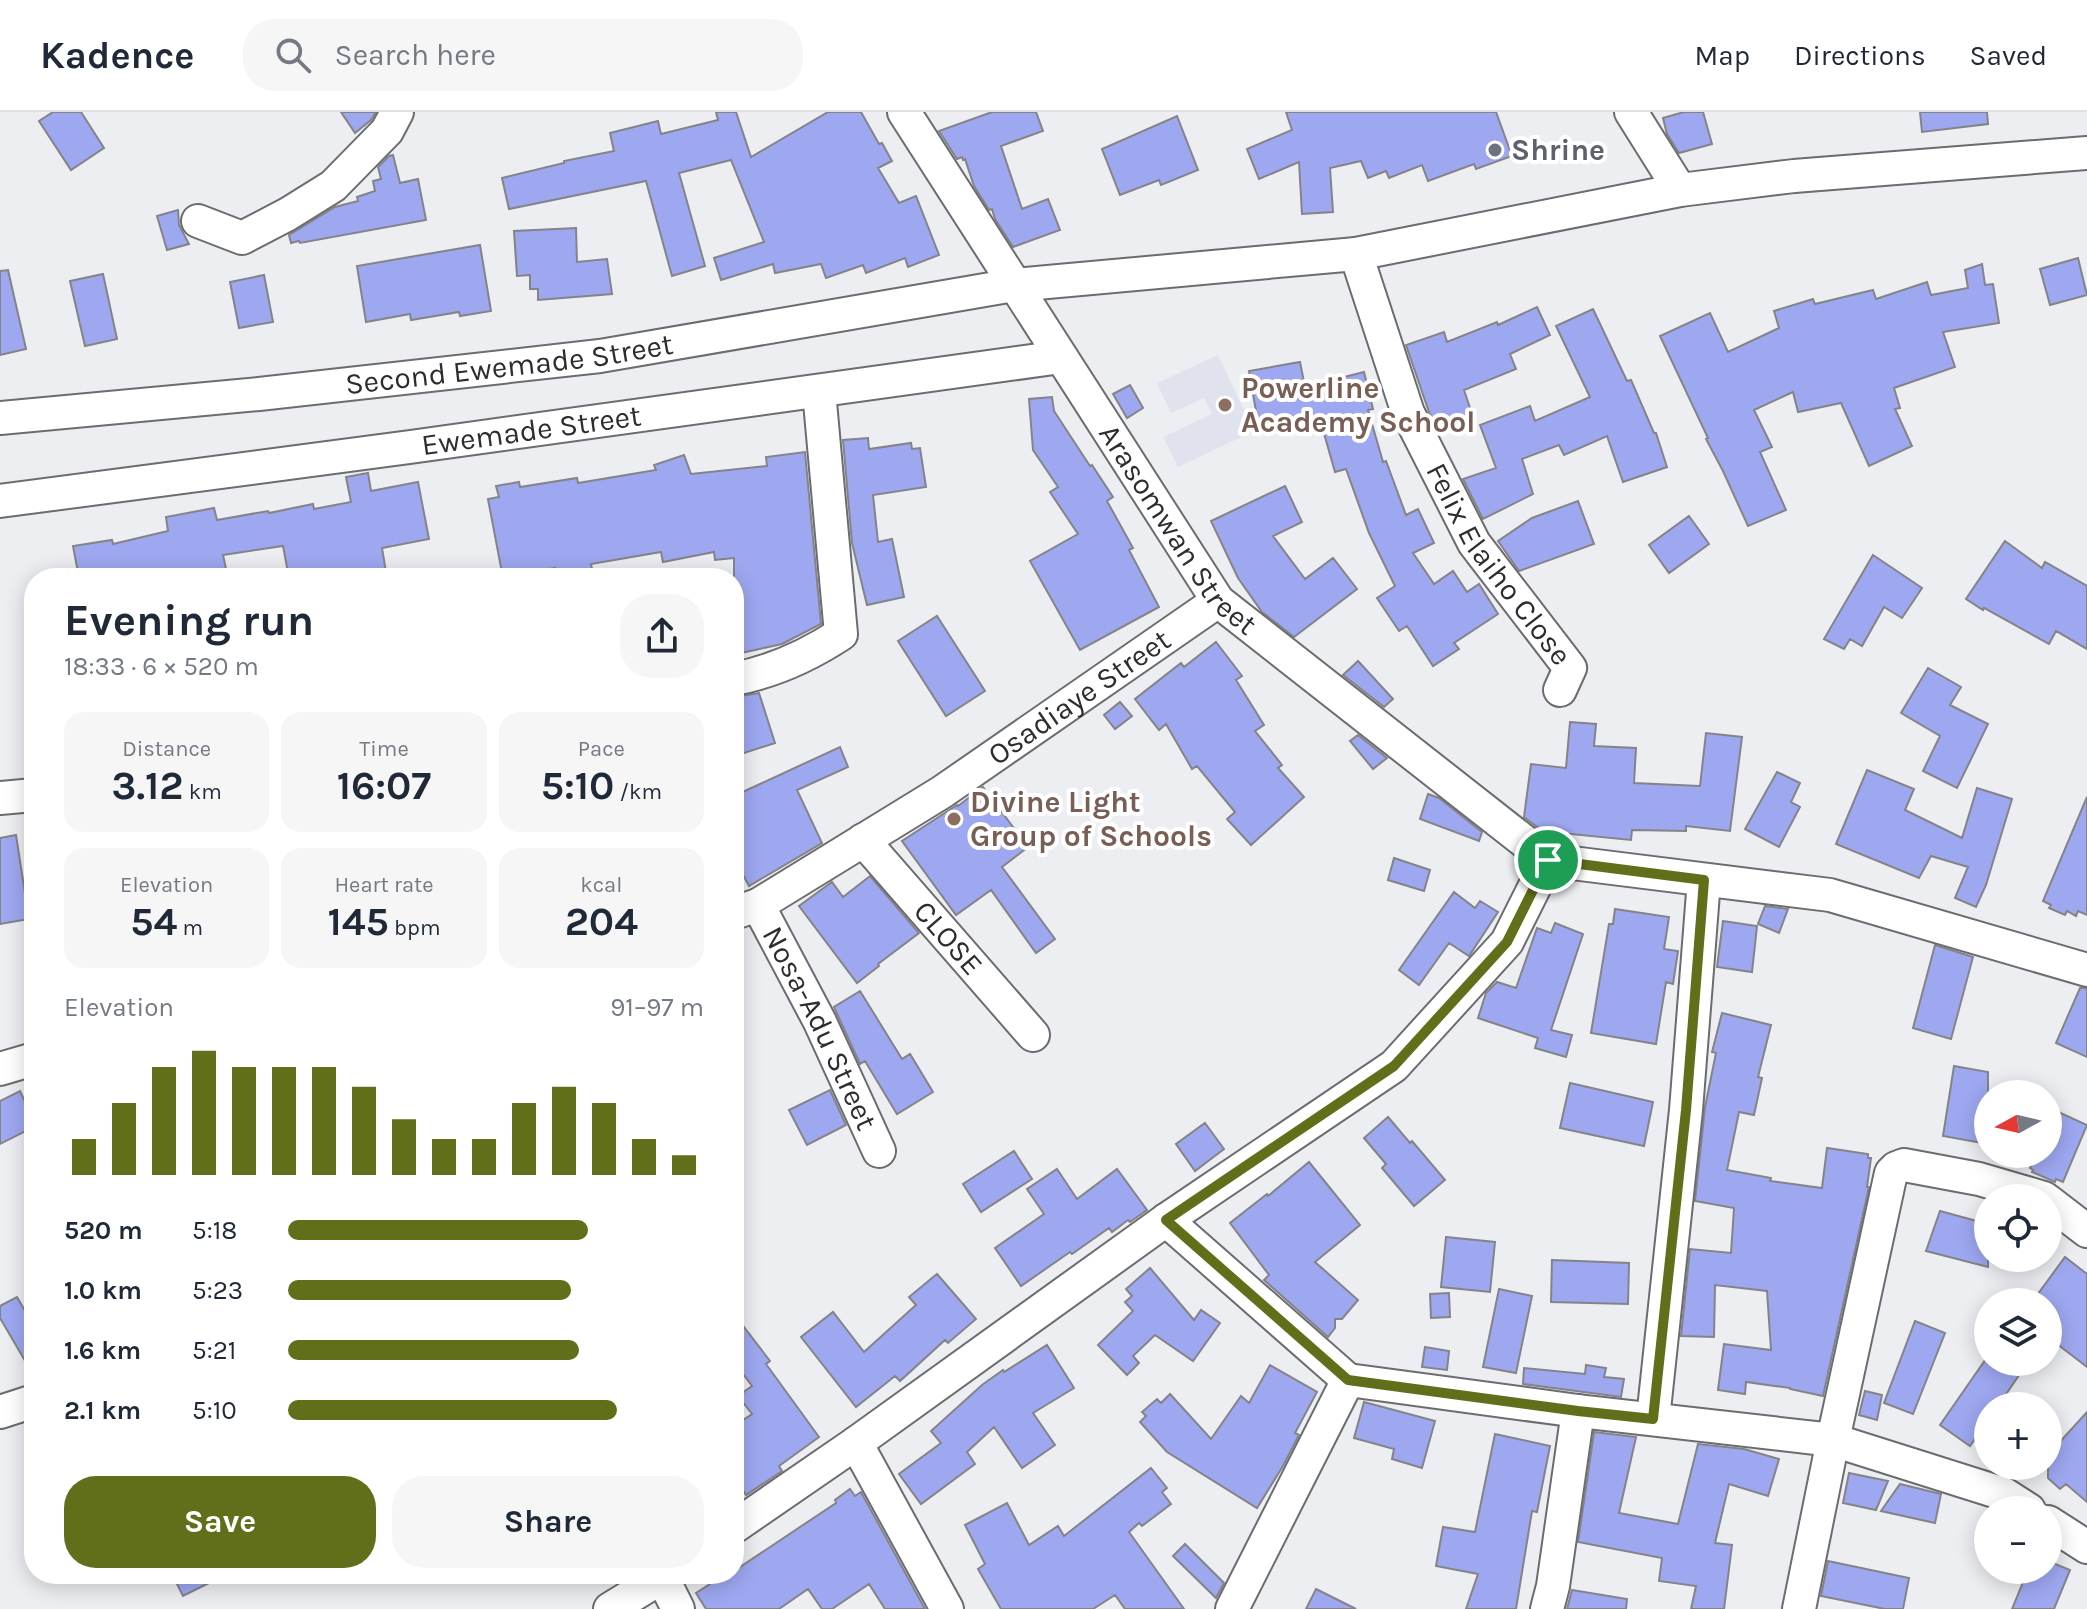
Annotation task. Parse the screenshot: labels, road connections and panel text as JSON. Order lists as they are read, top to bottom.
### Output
{
  "streets": {
    "street": [
      "Second Ewemade Street",
      "Ewemade Street",
      "Arasomwan Street",
      "Felix Elaiho Close",
      "Osadiaye Street",
      "CLOSE",
      "Nosa-Adu Street"
    ]
  },
  "crossings": [
    ["Second Ewemade Street", "Arasomwan Street"],
    ["Second Ewemade Street", "Felix Elaiho Close"],
    ["Ewemade Street", "Arasomwan Street"],
    ["Arasomwan Street", "Osadiaye Street"],
    ["Osadiaye Street", "CLOSE"],
    ["Osadiaye Street", "Nosa-Adu Street"]
  ],
  "places": ["Shrine", "Powerline Academy School", "Divine Light Group of Schools"],
  "north": "left",
  "page": {
    "header": "Kadence",
    "search": "Search here",
    "nav": ["Map", "Directions", "Saved"],
    "heading": ["Evening run", "18:33 · 6 × 520 m"],
    "stats": [
      ["Distance", "3.12 km"],
      ["Time", "16:07"],
      ["Pace", "5:10 /km"],
      ["Elevation", "54 m"],
      ["Heart rate", "145 bpm"],
      ["kcal", "204"]
    ],
    "chart": ["Elevation", "91–97 m"],
    "map_buttons": ["+", "−"],
    "list": [
      {
        "name": "520 m",
        "note": "5:18"
      },
      {
        "name": "1.0 km",
        "note": "5:23"
      },
      {
        "name": "1.6 km",
        "note": "5:21"
      },
      {
        "name": "2.1 km",
        "note": "5:10"
      }
    ],
    "buttons": ["Save", "Share"]
  }
}
